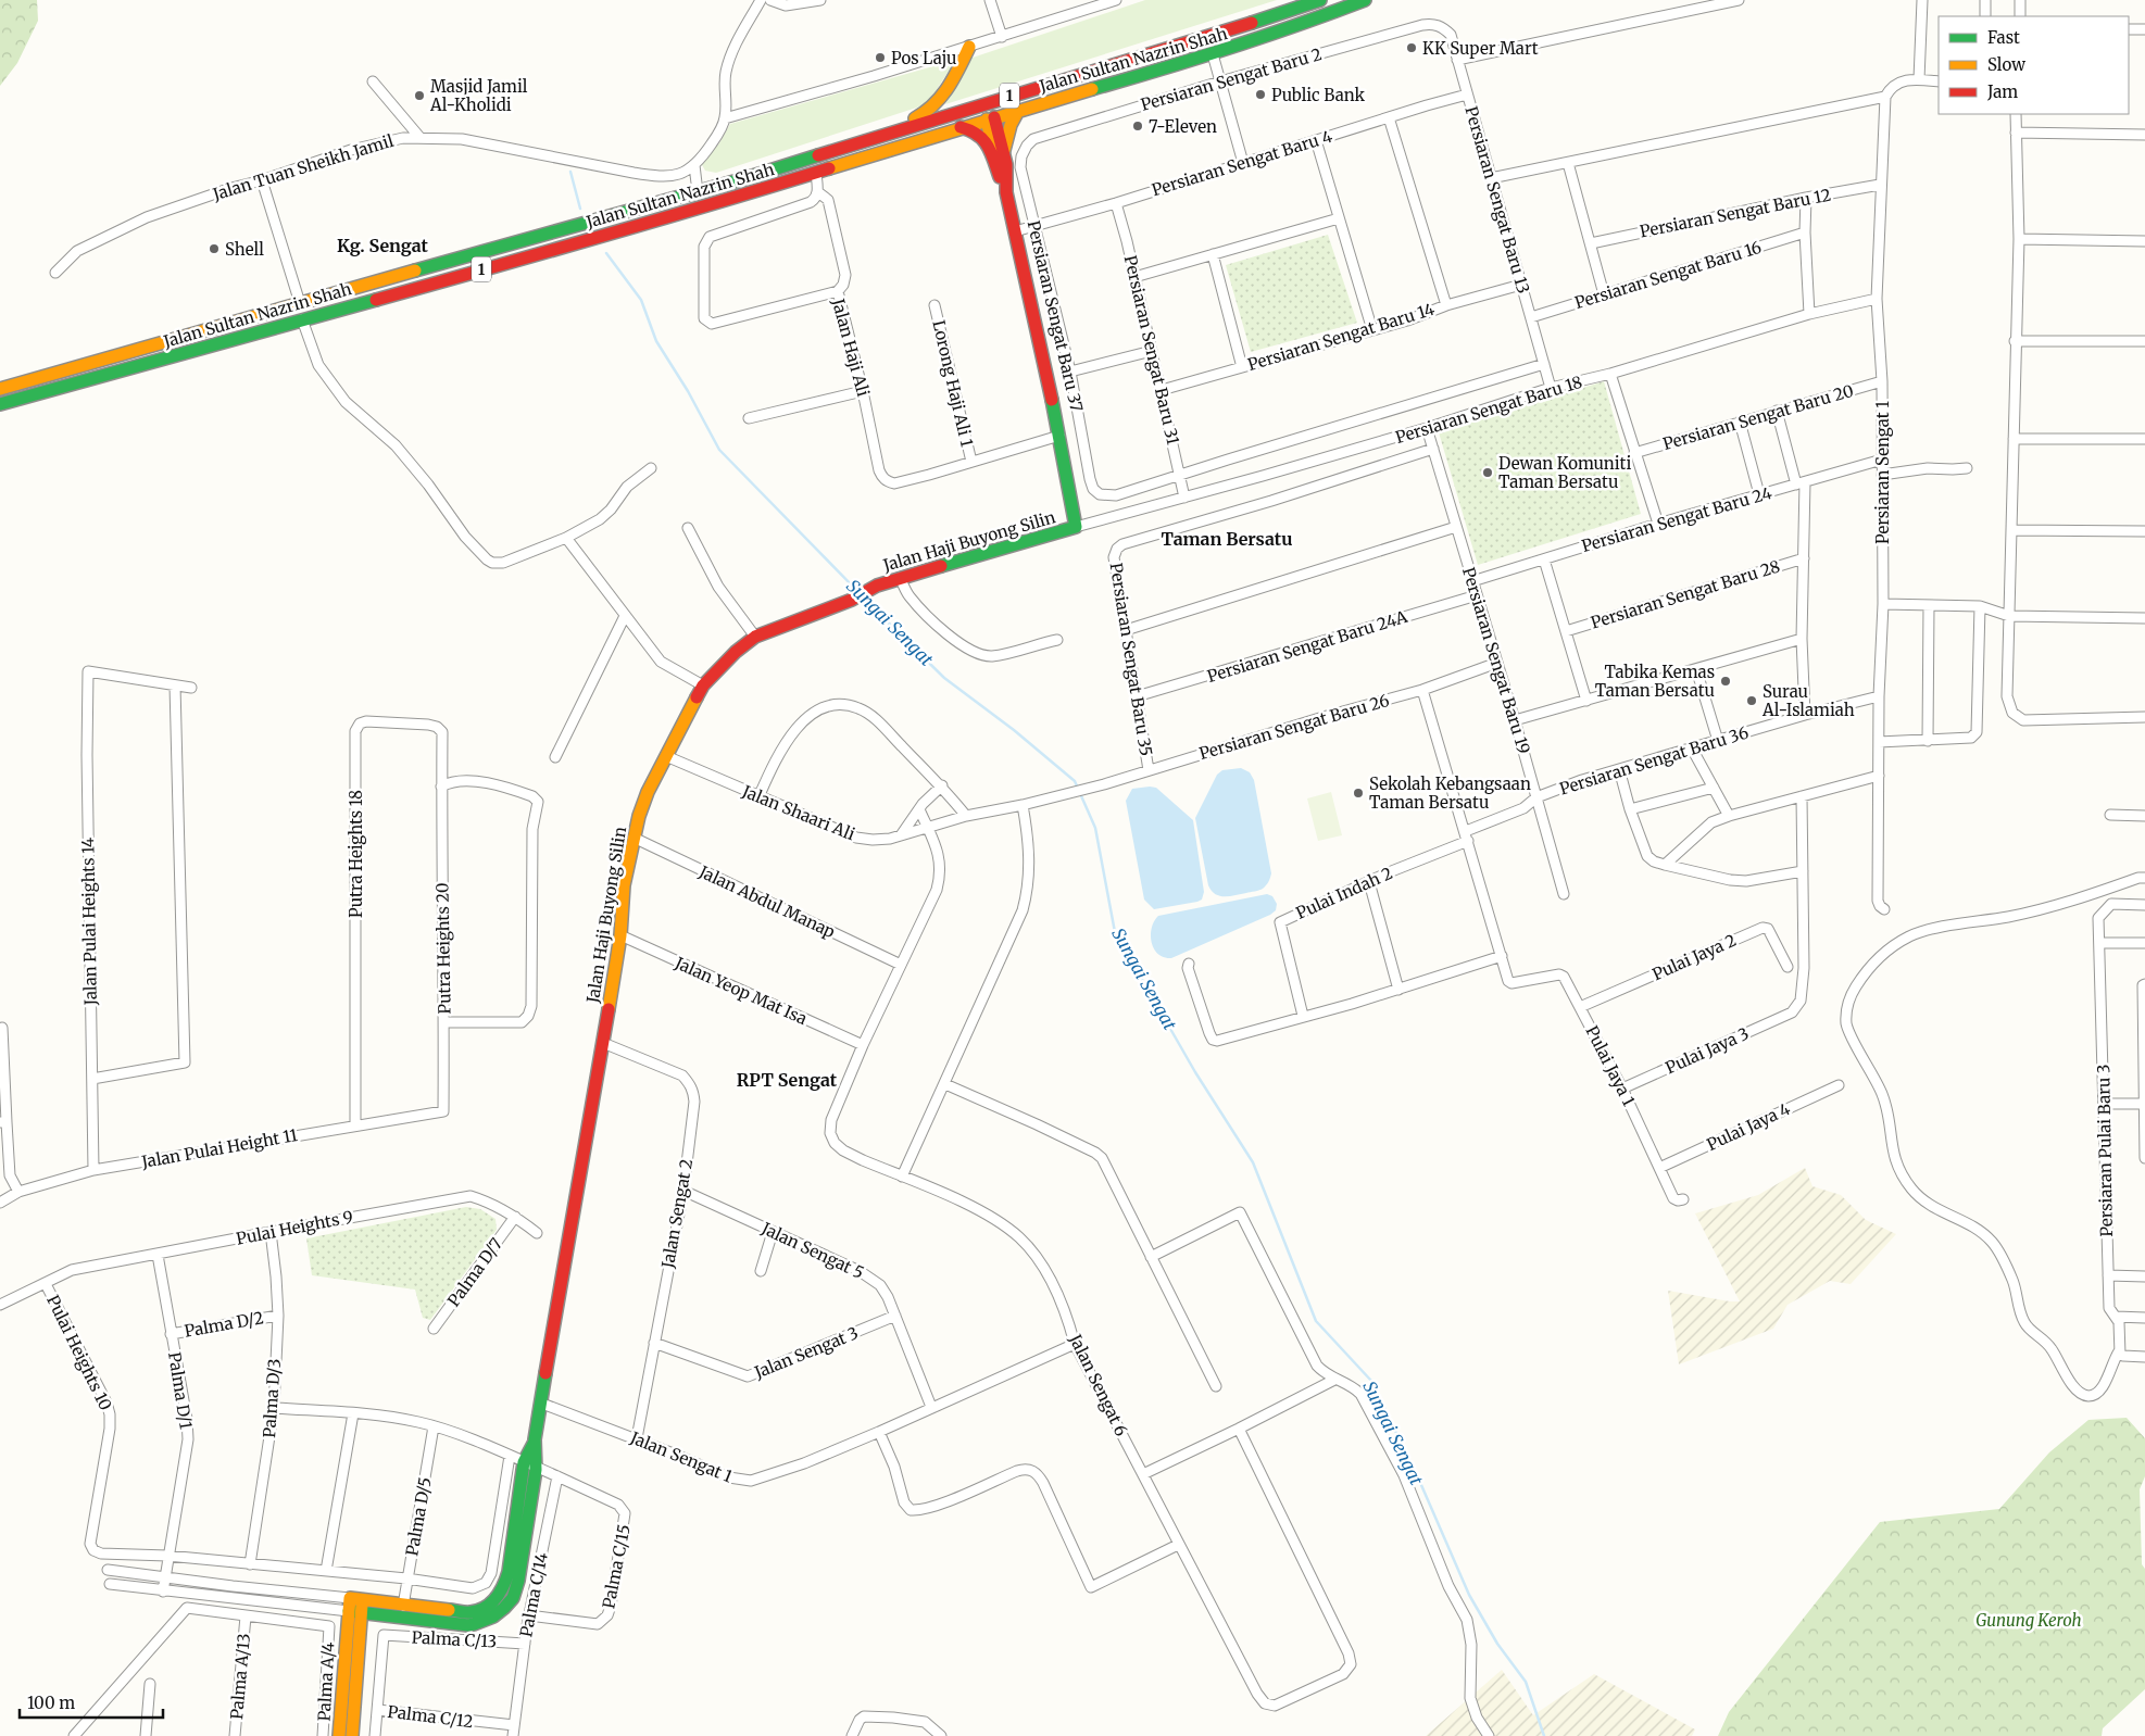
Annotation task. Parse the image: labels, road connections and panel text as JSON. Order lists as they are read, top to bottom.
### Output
{
  "streets": {
    "main road": ["Jalan Sultan Nazrin Shah", "1", "Jalan Haji Buyong Silin"],
    "street": [
      "Persiaran Sengat Baru 2",
      "Persiaran Sengat Baru 4",
      "Jalan Tuan Sheikh Jamil",
      "Persiaran Sengat Baru 13",
      "Persiaran Sengat Baru 12",
      "Persiaran Sengat Baru 16",
      "Persiaran Sengat Baru 37",
      "Persiaran Sengat Baru 14",
      "Jalan Haji Ali",
      "Persiaran Sengat Baru 31",
      "Lorong Haji Ali 1",
      "Persiaran Sengat Baru 18",
      "Persiaran Sengat Baru 20",
      "Persiaran Sengat 1",
      "Persiaran Sengat Baru 24",
      "Persiaran Sengat Baru 28",
      "Persiaran Sengat Baru 24A",
      "Persiaran Sengat Baru 35",
      "Persiaran Sengat Baru 19",
      "Persiaran Sengat Baru 26",
      "Persiaran Sengat Baru 36",
      "Jalan Shaari Ali",
      "Putra Heights 18",
      "Pulai Indah 2",
      "Jalan Abdul Manap",
      "Jalan Pulai Heights 14",
      "Putra Heights 20",
      "Pulai Jaya 2",
      "Jalan Yeop Mat Isa",
      "Pulai Jaya 3",
      "Pulai Jaya 1",
      "Pulai Jaya 4",
      "Jalan Pulai Height 11",
      "Persiaran Pulai Baru 3",
      "Jalan Sengat 2",
      "Pulai Heights 9",
      "Jalan Sengat 5",
      "Palma D/7",
      "Palma D/2",
      "Pulai Heights 10",
      "Jalan Sengat 3",
      "Jalan Sengat 6",
      "Palma D/1",
      "Palma D/3",
      "Jalan Sengat 1",
      "Palma D/5",
      "Palma C/15",
      "Palma C/14",
      "Palma C/13",
      "Palma A/13",
      "Palma A/4",
      "Palma C/12"
    ]
  },
  "crossings": [
    ["Persiaran Sengat Baru 2", "Persiaran Sengat Baru 13"],
    ["Persiaran Sengat Baru 2", "Persiaran Sengat Baru 37"],
    ["Persiaran Sengat Baru 4", "Persiaran Sengat Baru 13"],
    ["Persiaran Sengat Baru 4", "Persiaran Sengat Baru 37"],
    ["Persiaran Sengat Baru 4", "Persiaran Sengat Baru 31"],
    ["Persiaran Sengat Baru 13", "Persiaran Sengat Baru 16"],
    ["Persiaran Sengat Baru 13", "Persiaran Sengat Baru 14"],
    ["Persiaran Sengat Baru 13", "Persiaran Sengat Baru 18"],
    ["Persiaran Sengat Baru 12", "Persiaran Sengat 1"],
    ["Persiaran Sengat Baru 37", "Persiaran Sengat Baru 31"],
    ["Persiaran Sengat Baru 14", "Persiaran Sengat Baru 31"],
    ["Jalan Haji Ali", "Lorong Haji Ali 1"],
    ["Persiaran Sengat Baru 31", "Persiaran Sengat Baru 18"],
    ["Persiaran Sengat Baru 18", "Persiaran Sengat 1"],
    ["Persiaran Sengat Baru 18", "Jalan Haji Buyong Silin"],
    ["Persiaran Sengat Baru 18", "Persiaran Sengat Baru 19"],
    ["Persiaran Sengat Baru 20", "Persiaran Sengat 1"],
    ["Persiaran Sengat 1", "Persiaran Sengat Baru 24"],
    ["Persiaran Sengat 1", "Persiaran Sengat Baru 36"],
    ["Persiaran Sengat Baru 24", "Persiaran Sengat Baru 19"],
    ["Jalan Haji Buyong Silin", "Jalan Shaari Ali"],
    ["Jalan Haji Buyong Silin", "Jalan Abdul Manap"],
    ["Jalan Haji Buyong Silin", "Jalan Yeop Mat Isa"],
    ["Jalan Haji Buyong Silin", "Jalan Sengat 2"],
    ["Jalan Haji Buyong Silin", "Jalan Sengat 1"],
    ["Persiaran Sengat Baru 24A", "Persiaran Sengat Baru 35"],
    ["Persiaran Sengat Baru 24A", "Persiaran Sengat Baru 19"],
    ["Persiaran Sengat Baru 35", "Persiaran Sengat Baru 19"],
    ["Persiaran Sengat Baru 35", "Persiaran Sengat Baru 26"],
    ["Persiaran Sengat Baru 19", "Persiaran Sengat Baru 26"],
    ["Persiaran Sengat Baru 19", "Persiaran Sengat Baru 36"],
    ["Persiaran Sengat Baru 26", "Jalan Shaari Ali"],
    ["Persiaran Sengat Baru 36", "Pulai Indah 2"],
    ["Putra Heights 18", "Putra Heights 20"],
    ["Putra Heights 18", "Jalan Pulai Height 11"],
    ["Jalan Pulai Heights 14", "Jalan Pulai Height 11"],
    ["Putra Heights 20", "Jalan Pulai Height 11"],
    ["Pulai Jaya 2", "Pulai Jaya 1"],
    ["Jalan Yeop Mat Isa", "Jalan Sengat 6"],
    ["Pulai Jaya 3", "Pulai Jaya 1"],
    ["Pulai Jaya 1", "Pulai Jaya 4"],
    ["Jalan Sengat 2", "Jalan Sengat 5"],
    ["Jalan Sengat 2", "Jalan Sengat 3"],
    ["Jalan Sengat 2", "Jalan Sengat 1"],
    ["Pulai Heights 9", "Palma D/7"],
    ["Pulai Heights 9", "Pulai Heights 10"],
    ["Pulai Heights 9", "Palma D/1"],
    ["Pulai Heights 9", "Palma D/3"],
    ["Jalan Sengat 5", "Jalan Sengat 3"],
    ["Jalan Sengat 5", "Jalan Sengat 1"],
    ["Palma D/2", "Palma D/1"],
    ["Palma D/2", "Palma D/3"],
    ["Pulai Heights 10", "Palma D/1"],
    ["Jalan Sengat 6", "Jalan Sengat 1"],
    ["Palma C/15", "Palma C/14"],
    ["Palma C/14", "Palma C/13"],
    ["Palma C/14", "Palma C/12"],
    ["Palma C/13", "Palma C/12"],
    ["Palma A/13", "Palma A/4"]
  ],
  "districts": ["Kg. Sengat", "Taman Bersatu", "RPT Sengat"],
  "water": ["Sungai Sengat"],
  "parks": ["Gunung Keroh"],
  "places": [
    "KK Super Mart",
    "Pos Laju",
    "Public Bank",
    "Masjid Jamil Al-Kholidi",
    "7-Eleven",
    "Shell",
    "Dewan Komuniti Taman Bersatu",
    "Tabika Kemas Taman Bersatu",
    "Surau Al-Islamiah",
    "Sekolah Kebangsaan Taman Bersatu"
  ],
  "legend": ["Fast", "Slow", "Jam"],
  "scale_bar": "100 m"
}
